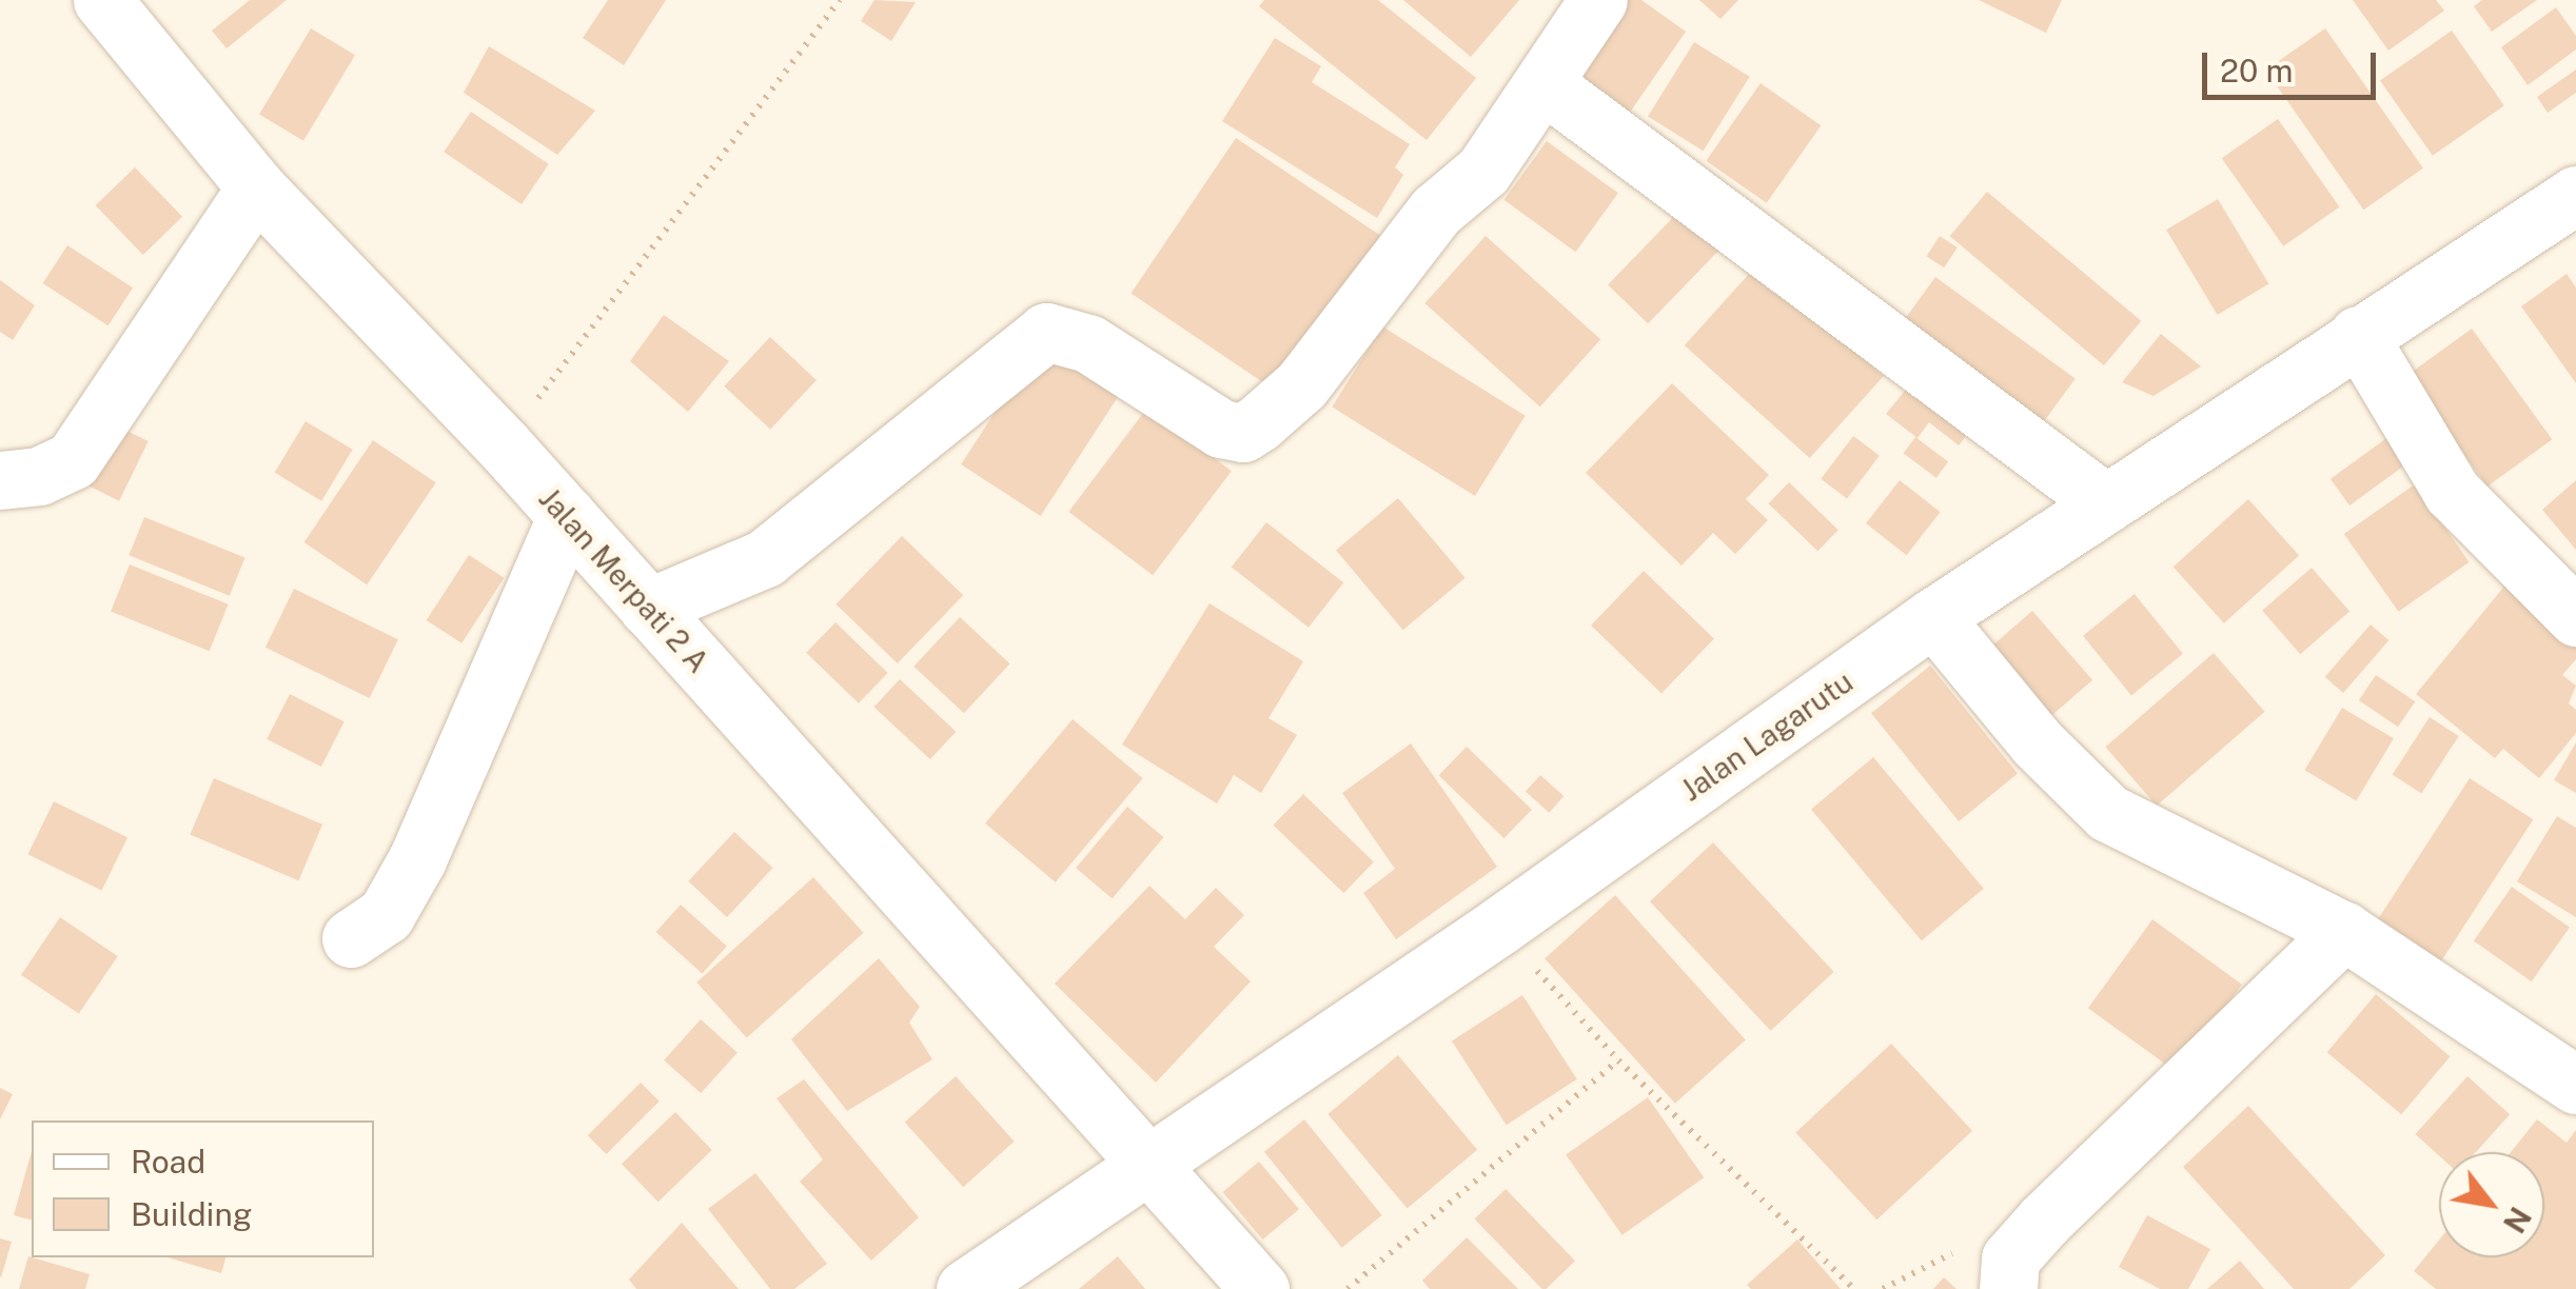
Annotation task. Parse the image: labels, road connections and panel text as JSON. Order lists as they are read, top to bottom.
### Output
{
  "streets": {
    "street": ["Jalan Merpati 2 A", "Jalan Lagarutu"]
  },
  "crossings": [
    ["Jalan Merpati 2 A", "Jalan Lagarutu"]
  ],
  "legend": ["Road", "Building"],
  "scale_bar": "20 m",
  "north": "bottom right"
}
